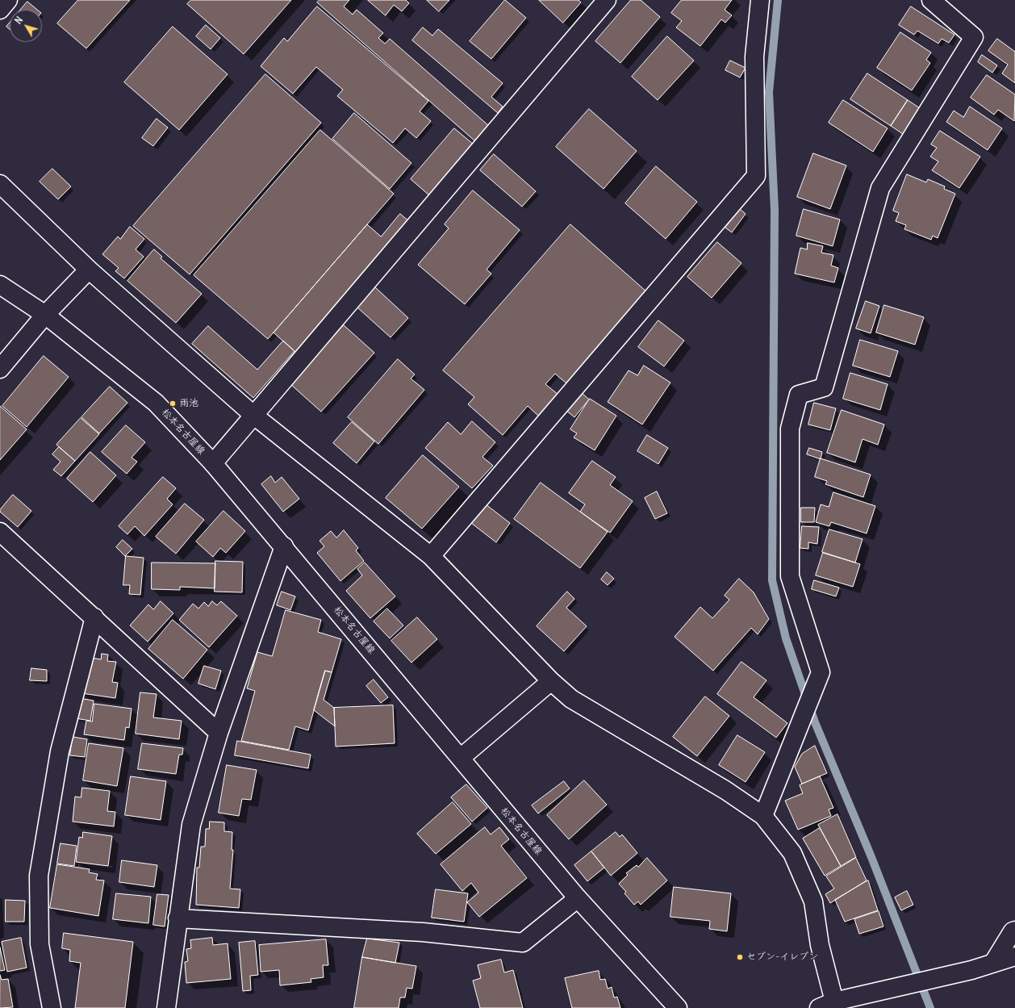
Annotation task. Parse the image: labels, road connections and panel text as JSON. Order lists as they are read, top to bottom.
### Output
{
  "streets": {
    "street": ["松本名古屋線"]
  },
  "places": ["雨池", "セブン-イレブン"],
  "north": "top left"
}
